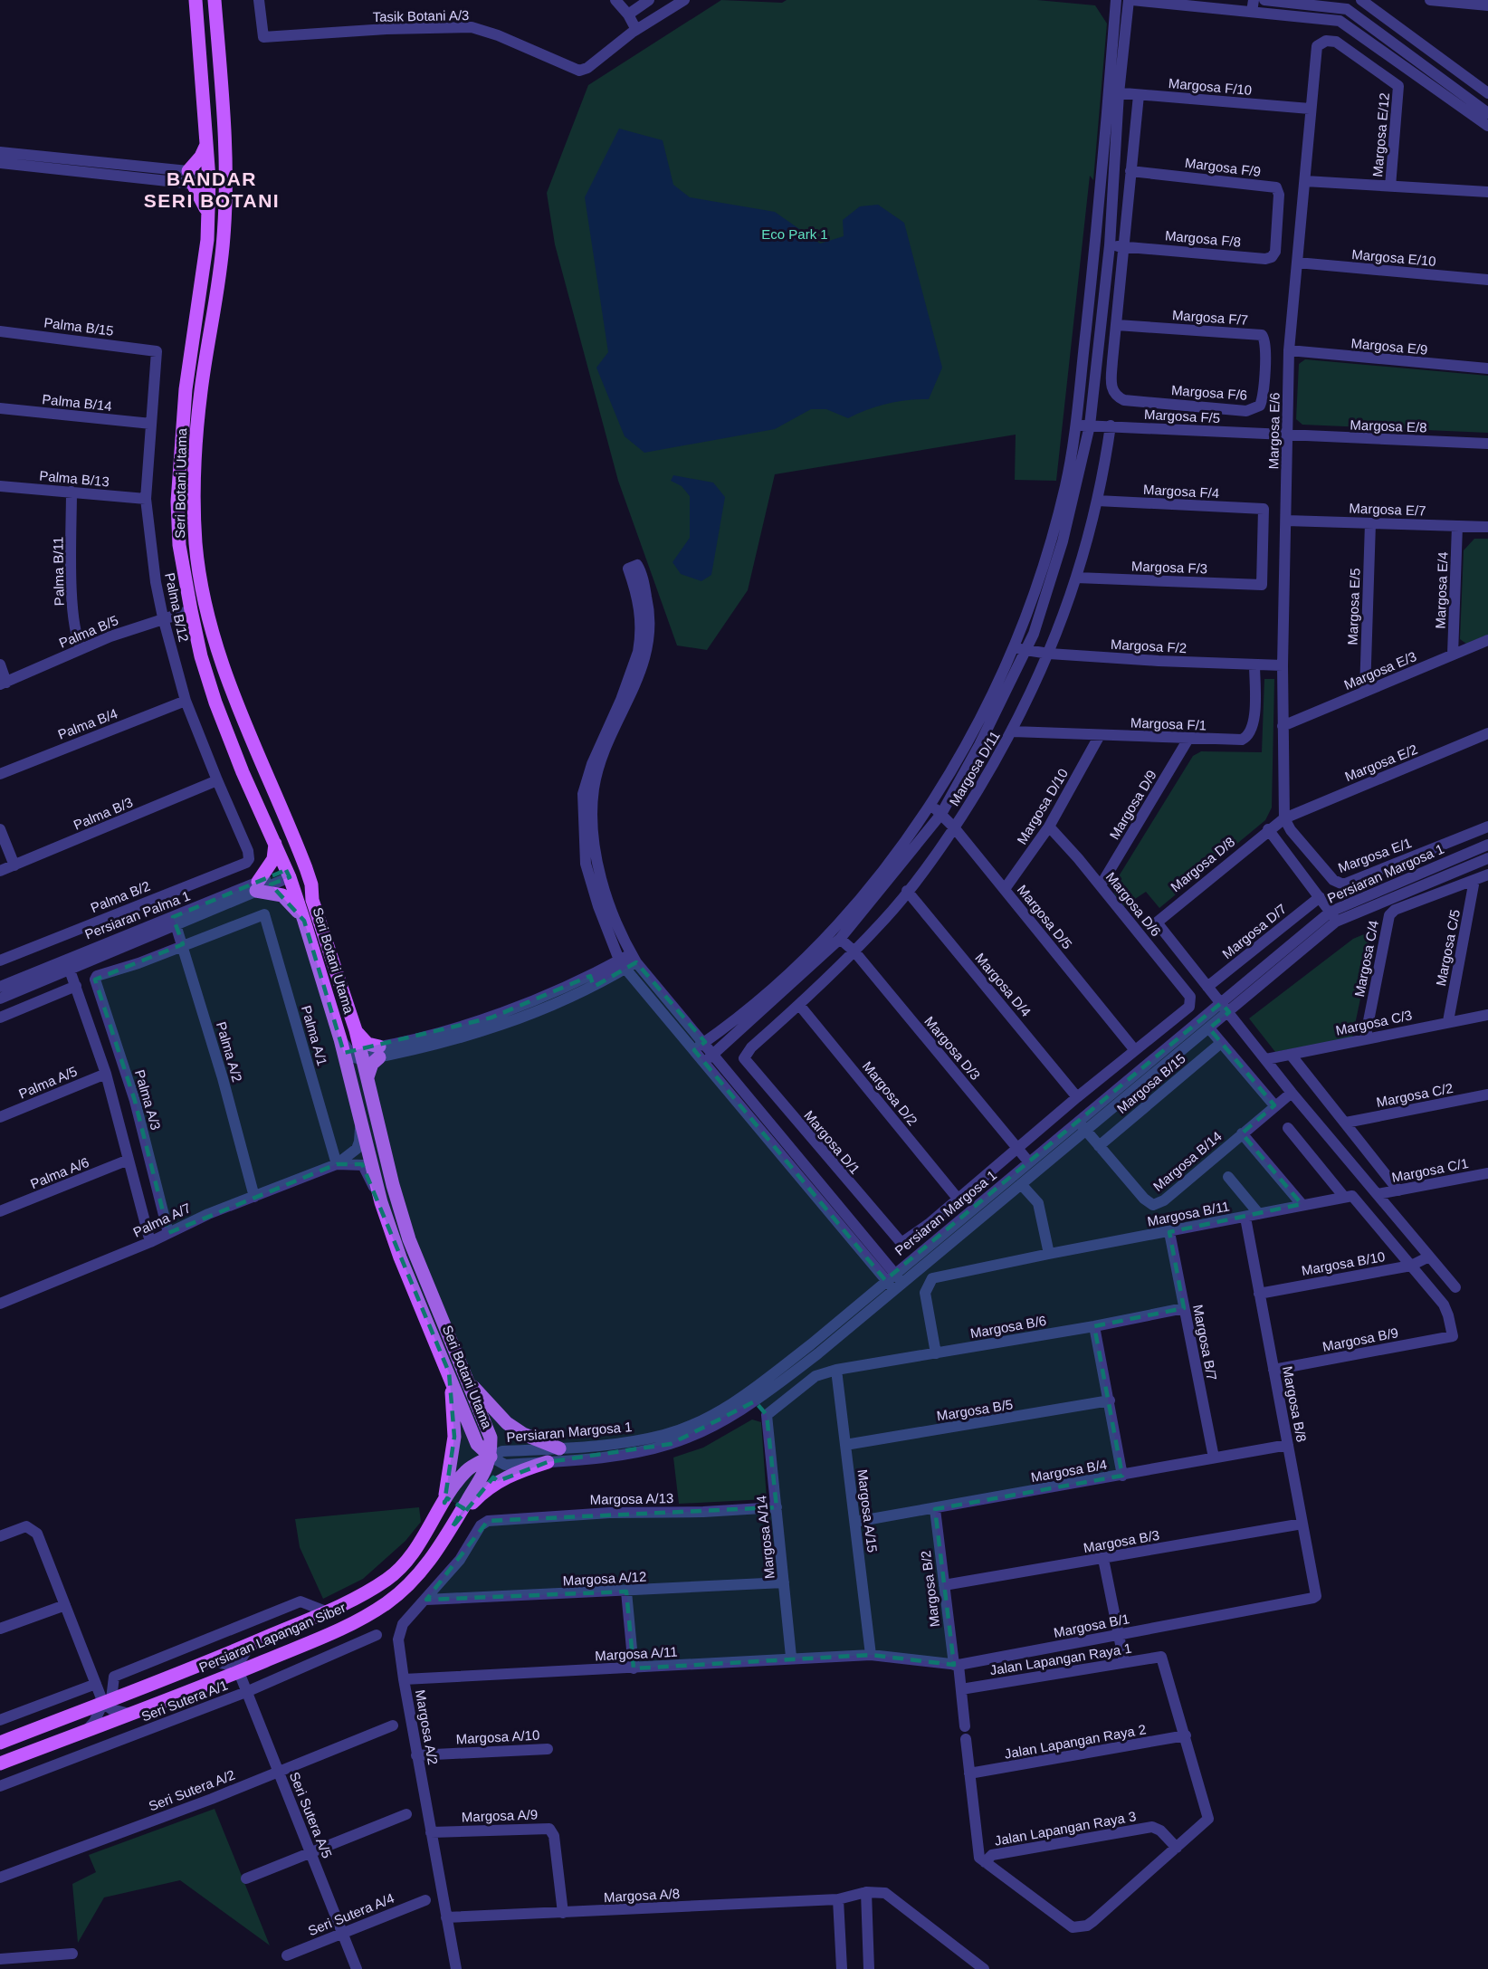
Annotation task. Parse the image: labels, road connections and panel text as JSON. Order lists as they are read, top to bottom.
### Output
{
  "streets": {
    "main road": ["Seri Botani Utama", "Persiaran Lapangan Siber"],
    "street": [
      "Tasik Botani A/3",
      "Margosa F/10",
      "Margosa E/12",
      "Margosa F/9",
      "Margosa F/8",
      "Margosa E/10",
      "Margosa F/7",
      "Palma B/15",
      "Margosa E/9",
      "Margosa F/6",
      "Palma B/14",
      "Margosa F/5",
      "Margosa E/8",
      "Margosa E/6",
      "Palma B/13",
      "Margosa F/4",
      "Margosa E/7",
      "Margosa F/3",
      "Palma B/11",
      "Margosa E/4",
      "Margosa E/5",
      "Palma B/12",
      "Palma B/5",
      "Margosa F/2",
      "Margosa E/3",
      "Palma B/4",
      "Margosa F/1",
      "Margosa E/2",
      "Margosa D/11",
      "Margosa D/9",
      "Margosa D/10",
      "Palma B/3",
      "Margosa E/1",
      "Margosa D/8",
      "Persiaran Margosa 1",
      "Palma B/2",
      "Margosa D/6",
      "Persiaran Palma 1",
      "Margosa D/5",
      "Margosa D/7",
      "Margosa C/5",
      "Margosa C/4",
      "Margosa D/4",
      "Margosa C/3",
      "Palma A/1",
      "Margosa D/3",
      "Palma A/2",
      "Palma A/5",
      "Margosa B/15",
      "Margosa D/2",
      "Margosa C/2",
      "Palma A/3",
      "Margosa D/1",
      "Margosa B/14",
      "Margosa C/1",
      "Palma A/6",
      "Margosa B/11",
      "Palma A/7",
      "Margosa B/10",
      "Margosa B/6",
      "Margosa B/9",
      "Margosa B/7",
      "Margosa B/8",
      "Margosa B/5",
      "Margosa B/4",
      "Margosa A/13",
      "Margosa A/15",
      "Margosa A/14",
      "Margosa B/3",
      "Margosa A/12",
      "Margosa B/2",
      "Margosa B/1",
      "Margosa A/11",
      "Jalan Lapangan Raya 1",
      "Seri Sutera A/1",
      "Margosa A/2",
      "Margosa A/10",
      "Jalan Lapangan Raya 2",
      "Seri Sutera A/2",
      "Seri Sutera A/5",
      "Margosa A/9",
      "Jalan Lapangan Raya 3",
      "Margosa A/8",
      "Seri Sutera A/4"
    ]
  },
  "crossings": [
    ["Margosa F/10", "Margosa E/6"],
    ["Margosa E/12", "Margosa E/6"],
    ["Margosa F/9", "Margosa F/8"],
    ["Margosa E/10", "Margosa E/6"],
    ["Margosa F/7", "Margosa F/6"],
    ["Palma B/15", "Palma B/12"],
    ["Margosa E/9", "Margosa E/6"],
    ["Palma B/14", "Palma B/12"],
    ["Margosa F/5", "Margosa E/8"],
    ["Margosa F/5", "Margosa E/6"],
    ["Margosa F/5", "Margosa D/11"],
    ["Margosa E/8", "Margosa E/6"],
    ["Margosa E/6", "Margosa E/7"],
    ["Margosa E/6", "Margosa F/2"],
    ["Margosa E/6", "Margosa E/3"],
    ["Margosa E/6", "Margosa E/2"],
    ["Margosa E/6", "Margosa E/1"],
    ["Palma B/13", "Palma B/11"],
    ["Palma B/13", "Palma B/12"],
    ["Seri Botani Utama", "Palma B/5"],
    ["Seri Botani Utama", "Persiaran Margosa 1"],
    ["Seri Botani Utama", "Persiaran Palma 1"],
    ["Seri Botani Utama", "Palma A/7"],
    ["Seri Botani Utama", "Persiaran Lapangan Siber"],
    ["Margosa F/4", "Margosa F/3"],
    ["Margosa F/4", "Margosa D/11"],
    ["Margosa E/7", "Margosa E/4"],
    ["Margosa E/7", "Margosa E/5"],
    ["Margosa F/3", "Margosa D/11"],
    ["Palma B/11", "Palma B/5"],
    ["Margosa E/4", "Margosa E/3"],
    ["Margosa E/5", "Margosa E/3"],
    ["Palma B/12", "Palma B/5"],
    ["Palma B/12", "Palma B/4"],
    ["Palma B/12", "Palma B/3"],
    ["Palma B/12", "Palma B/2"],
    ["Margosa F/2", "Margosa F/1"],
    ["Margosa F/2", "Margosa D/11"],
    ["Margosa F/1", "Margosa D/11"],
    ["Margosa F/1", "Margosa D/9"],
    ["Margosa F/1", "Margosa D/10"],
    ["Margosa E/2", "Margosa E/1"],
    ["Margosa E/2", "Margosa D/8"],
    ["Margosa D/11", "Margosa D/5"],
    ["Margosa D/11", "Margosa D/4"],
    ["Margosa D/11", "Margosa D/3"],
    ["Margosa D/11", "Margosa D/2"],
    ["Margosa D/11", "Margosa D/1"],
    ["Margosa D/9", "Margosa D/6"],
    ["Margosa D/10", "Margosa D/6"],
    ["Margosa D/10", "Margosa D/5"],
    ["Margosa D/8", "Margosa D/7"],
    ["Persiaran Margosa 1", "Margosa D/3"],
    ["Persiaran Margosa 1", "Margosa B/14"],
    ["Persiaran Margosa 1", "Persiaran Lapangan Siber"],
    ["Margosa D/6", "Margosa D/5"],
    ["Persiaran Palma 1", "Palma A/2"],
    ["Margosa C/5", "Margosa C/4"],
    ["Margosa C/5", "Margosa C/3"],
    ["Margosa C/4", "Margosa C/3"],
    ["Palma A/1", "Palma A/2"],
    ["Palma A/1", "Palma A/3"],
    ["Palma A/1", "Palma A/7"],
    ["Palma A/2", "Palma A/3"],
    ["Palma A/2", "Palma A/7"],
    ["Margosa B/15", "Margosa B/14"],
    ["Margosa D/2", "Margosa D/1"],
    ["Palma A/3", "Palma A/7"],
    ["Margosa B/11", "Margosa B/6"],
    ["Margosa B/11", "Margosa B/7"],
    ["Margosa B/11", "Margosa B/8"],
    ["Margosa B/10", "Margosa B/9"],
    ["Margosa B/10", "Margosa B/8"],
    ["Margosa B/6", "Margosa B/7"],
    ["Margosa B/6", "Margosa A/15"],
    ["Margosa B/6", "Margosa A/14"],
    ["Margosa B/9", "Margosa B/8"],
    ["Margosa B/7", "Margosa B/4"],
    ["Margosa B/8", "Margosa B/4"],
    ["Margosa B/8", "Margosa B/3"],
    ["Margosa B/8", "Margosa B/1"],
    ["Margosa B/5", "Margosa A/15"],
    ["Margosa B/4", "Margosa A/15"],
    ["Margosa B/4", "Margosa B/2"],
    ["Margosa A/13", "Margosa A/14"],
    ["Margosa A/13", "Margosa A/2"],
    ["Margosa A/15", "Margosa B/1"],
    ["Margosa A/15", "Margosa A/11"],
    ["Margosa A/14", "Margosa A/12"],
    ["Margosa A/14", "Margosa A/11"],
    ["Margosa B/3", "Margosa B/2"],
    ["Margosa A/12", "Margosa A/2"],
    ["Margosa B/2", "Margosa B/1"],
    ["Margosa B/2", "Jalan Lapangan Raya 1"],
    ["Margosa B/1", "Margosa A/11"],
    ["Persiaran Lapangan Siber", "Seri Sutera A/5"],
    ["Margosa A/11", "Margosa A/2"],
    ["Jalan Lapangan Raya 1", "Jalan Lapangan Raya 2"],
    ["Seri Sutera A/1", "Seri Sutera A/5"],
    ["Margosa A/2", "Margosa A/10"],
    ["Margosa A/2", "Margosa A/9"],
    ["Margosa A/2", "Margosa A/8"],
    ["Seri Sutera A/2", "Seri Sutera A/5"],
    ["Seri Sutera A/5", "Seri Sutera A/4"],
    ["Margosa A/9", "Margosa A/8"]
  ],
  "districts": ["BANDAR SERI BOTANI"],
  "parks": ["Eco Park 1"]
}
